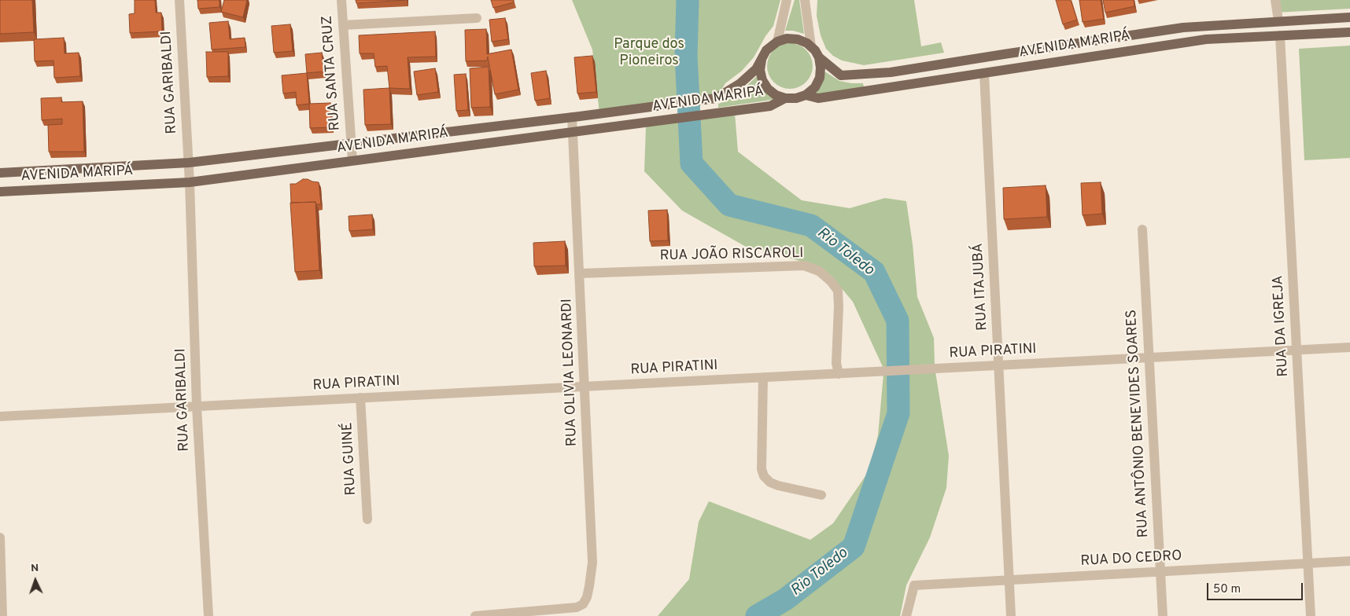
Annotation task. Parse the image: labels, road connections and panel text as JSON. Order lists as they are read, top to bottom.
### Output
{
  "streets": {
    "main road": ["AVENIDA MARIPÁ"],
    "street": [
      "RUA SANTA CRUZ",
      "RUA GARIBALDI",
      "RUA JOÃO RISCAROLI",
      "RUA ITAJUBÁ",
      "RUA DA IGREJA",
      "RUA PIRATINI",
      "RUA OLIVIA LEONARDI",
      "RUA ANTÔNIO BENEVIDES SOARES",
      "RUA GUINÉ",
      "RUA DO CEDRO"
    ]
  },
  "crossings": [
    ["AVENIDA MARIPÁ", "RUA SANTA CRUZ"],
    ["AVENIDA MARIPÁ", "RUA GARIBALDI"],
    ["AVENIDA MARIPÁ", "RUA ITAJUBÁ"],
    ["AVENIDA MARIPÁ", "RUA DA IGREJA"],
    ["AVENIDA MARIPÁ", "RUA OLIVIA LEONARDI"],
    ["RUA GARIBALDI", "RUA PIRATINI"],
    ["RUA JOÃO RISCAROLI", "RUA PIRATINI"],
    ["RUA JOÃO RISCAROLI", "RUA OLIVIA LEONARDI"],
    ["RUA ITAJUBÁ", "RUA PIRATINI"],
    ["RUA ITAJUBÁ", "RUA DO CEDRO"],
    ["RUA DA IGREJA", "RUA PIRATINI"],
    ["RUA DA IGREJA", "RUA DO CEDRO"],
    ["RUA PIRATINI", "RUA OLIVIA LEONARDI"],
    ["RUA PIRATINI", "RUA ANTÔNIO BENEVIDES SOARES"],
    ["RUA PIRATINI", "RUA GUINÉ"],
    ["RUA ANTÔNIO BENEVIDES SOARES", "RUA DO CEDRO"]
  ],
  "water": ["Rio Toledo"],
  "parks": ["Parque dos Pioneiros"],
  "scale_bar": "50 m",
  "north": "top"
}
